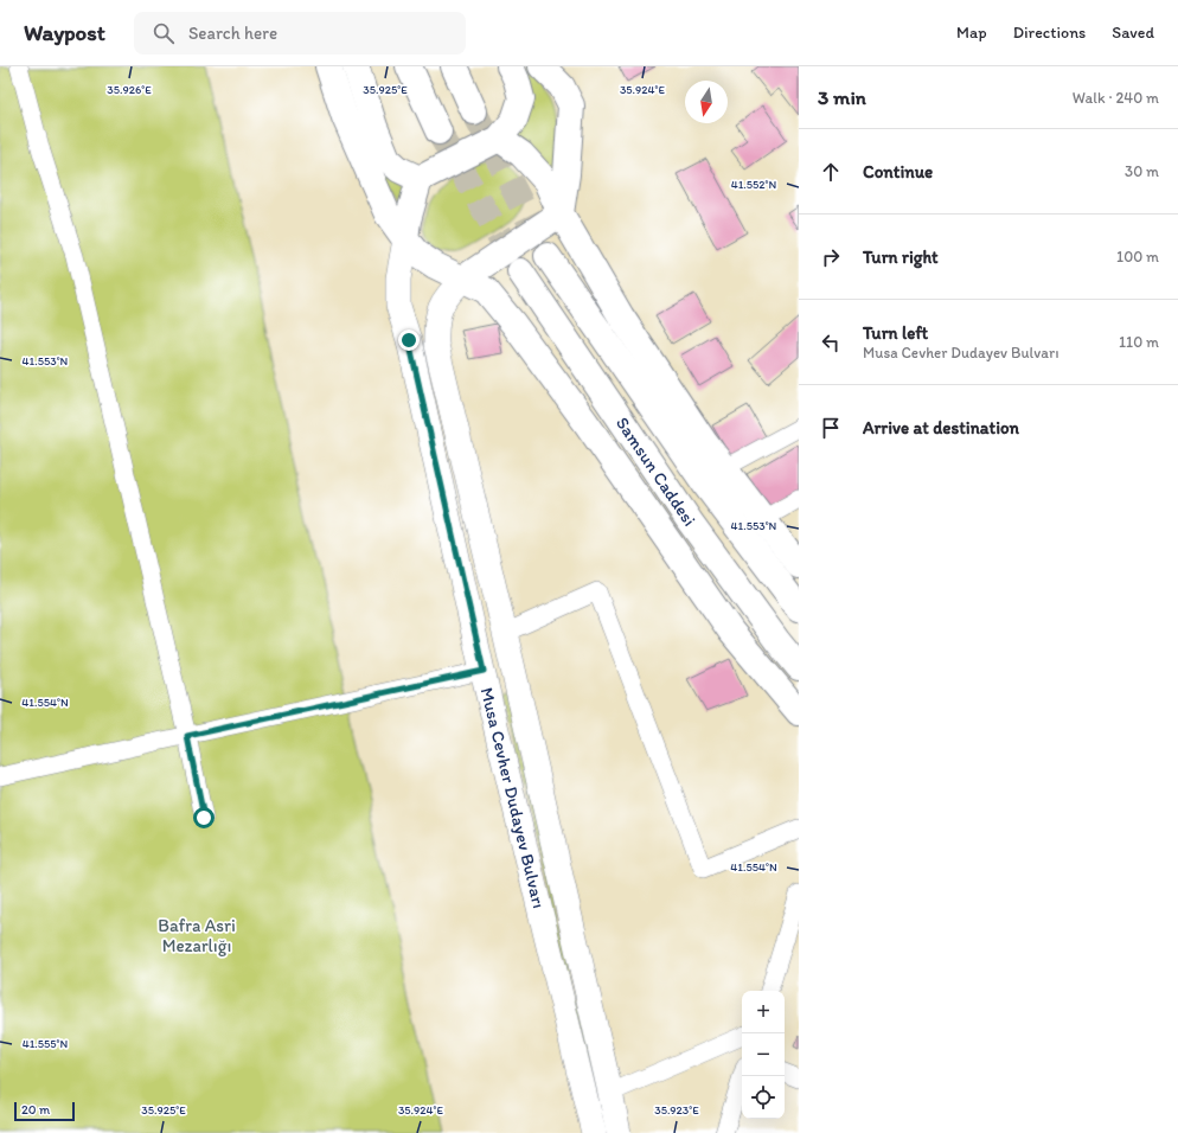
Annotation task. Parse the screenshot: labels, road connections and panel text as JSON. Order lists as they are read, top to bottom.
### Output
{
  "streets": {
    "highway": ["Samsun Caddesi"],
    "main road": ["Musa Cevher Dudayev Bulvarı"]
  },
  "parks": ["Bafra Asri Mezarlığı"],
  "scale_bar": "20 m",
  "north": "bottom",
  "page": {
    "header": "Waypost",
    "search": "Search here",
    "nav": ["Map", "Directions", "Saved"],
    "heading": ["3 min", "Walk · 240 m"],
    "list": [
      ["Continue", "30 m"],
      ["Turn right", "100 m"],
      ["Turn left", "Musa Cevher Dudayev Bulvarı", "110 m"],
      "Arrive at destination"
    ],
    "map_buttons": ["+", "−"],
    "scale": "20 m"
  },
  "coordinates": [
    "35.926°E",
    "35.925°E",
    "35.924°E",
    "41.552°N",
    "41.553°N",
    "41.554°N",
    "41.555°N",
    "35.923°E"
  ]
}
